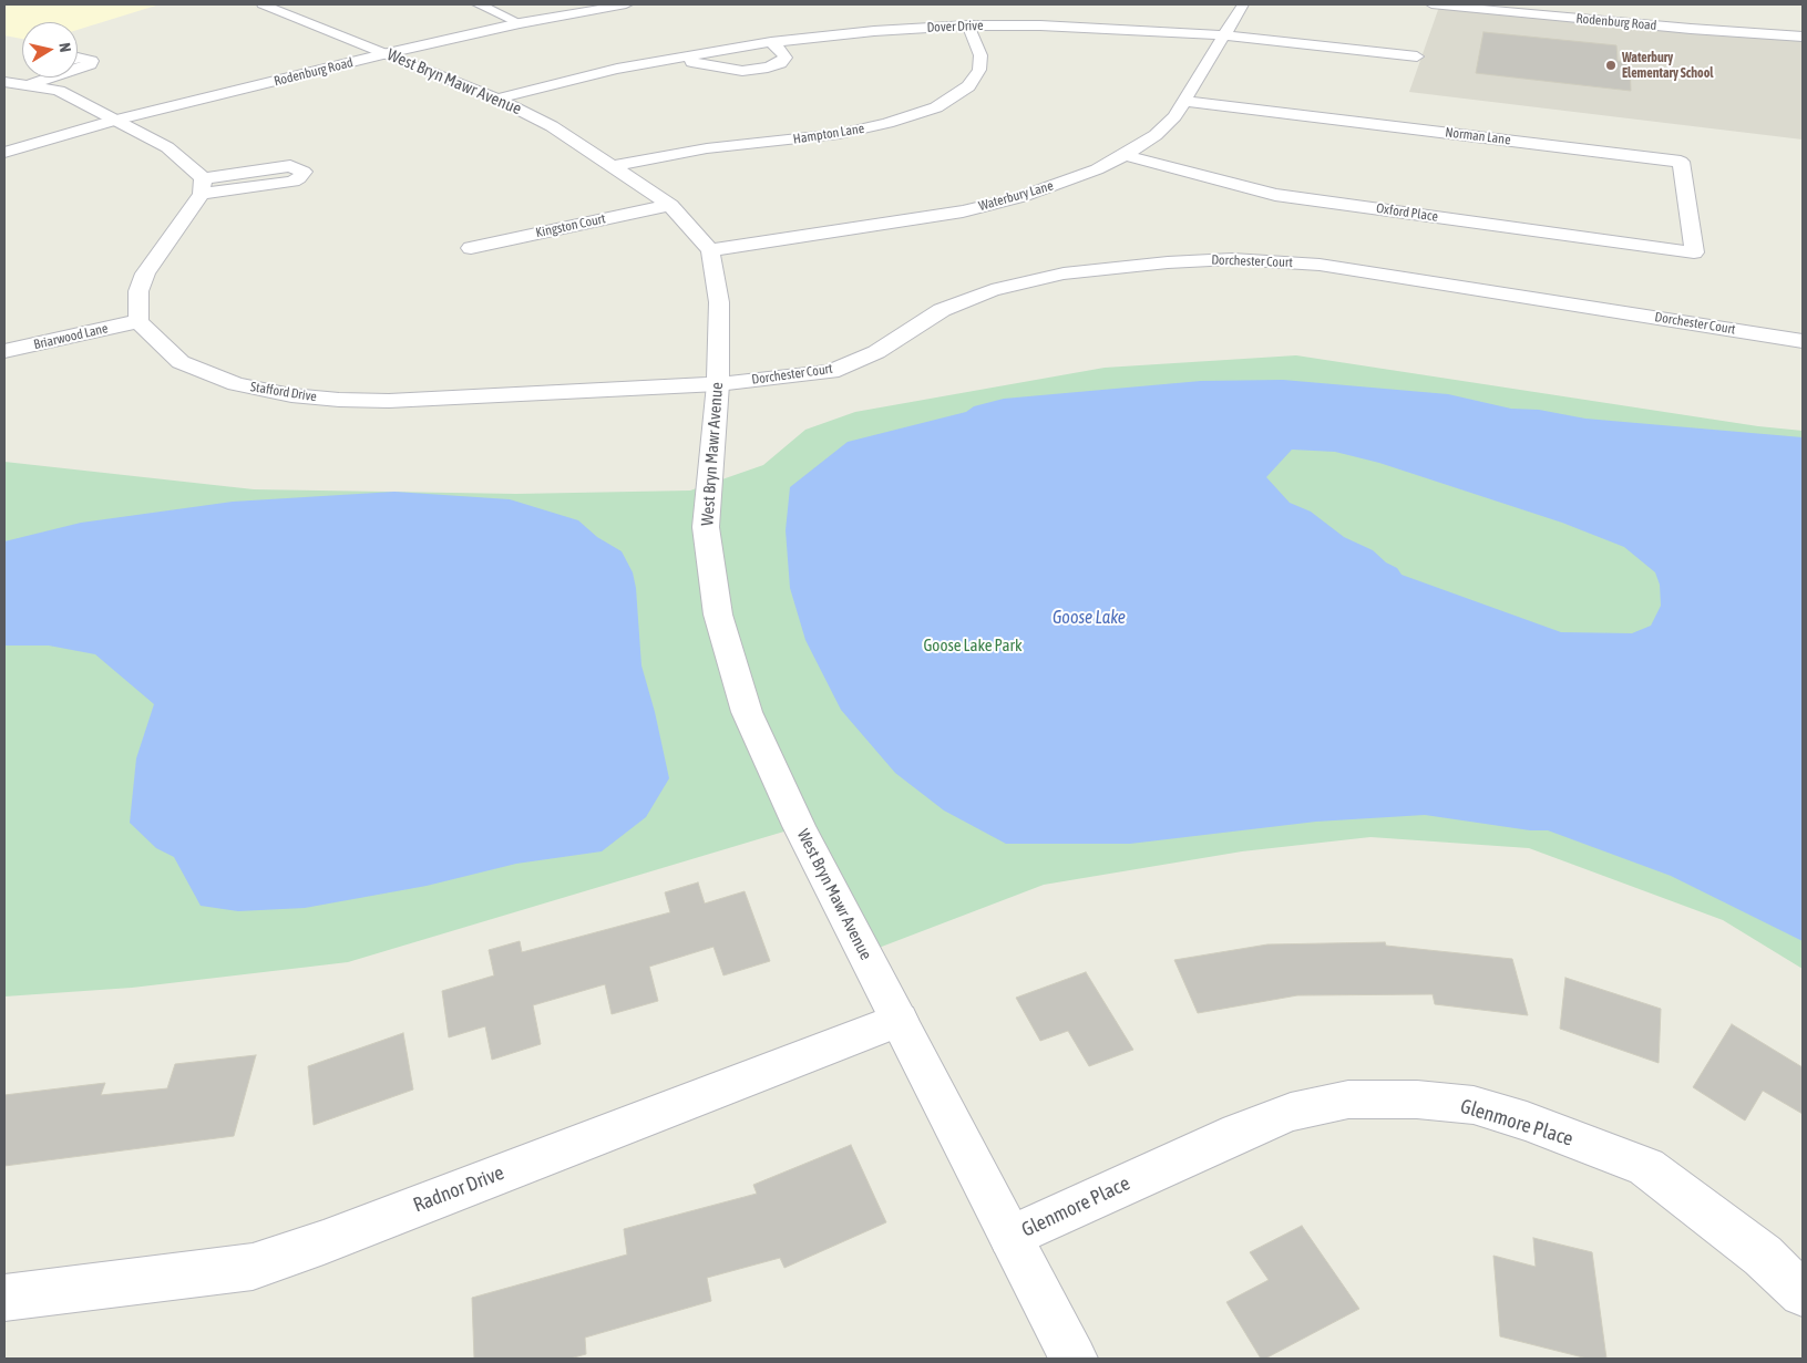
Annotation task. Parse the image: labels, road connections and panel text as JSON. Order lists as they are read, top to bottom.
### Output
{
  "streets": {
    "street": [
      "Rodenburg Road",
      "Dover Drive",
      "West Bryn Mawr Avenue",
      "Hampton Lane",
      "Norman Lane",
      "Waterbury Lane",
      "Oxford Place",
      "Kingston Court",
      "Dorchester Court",
      "Briarwood Lane",
      "Stafford Drive",
      "Glenmore Place",
      "Radnor Drive"
    ]
  },
  "crossings": [
    ["Rodenburg Road", "West Bryn Mawr Avenue"],
    ["Dover Drive", "West Bryn Mawr Avenue"],
    ["Dover Drive", "Hampton Lane"],
    ["Dover Drive", "Waterbury Lane"],
    ["West Bryn Mawr Avenue", "Hampton Lane"],
    ["West Bryn Mawr Avenue", "Waterbury Lane"],
    ["West Bryn Mawr Avenue", "Kingston Court"],
    ["West Bryn Mawr Avenue", "Dorchester Court"],
    ["West Bryn Mawr Avenue", "Stafford Drive"],
    ["West Bryn Mawr Avenue", "Glenmore Place"],
    ["West Bryn Mawr Avenue", "Radnor Drive"],
    ["Norman Lane", "Waterbury Lane"],
    ["Norman Lane", "Oxford Place"],
    ["Waterbury Lane", "Oxford Place"],
    ["Dorchester Court", "Stafford Drive"],
    ["Briarwood Lane", "Stafford Drive"]
  ],
  "water": ["Goose Lake"],
  "parks": ["Goose Lake Park"],
  "places": ["Waterbury Elementary School"],
  "north": "right"
}
